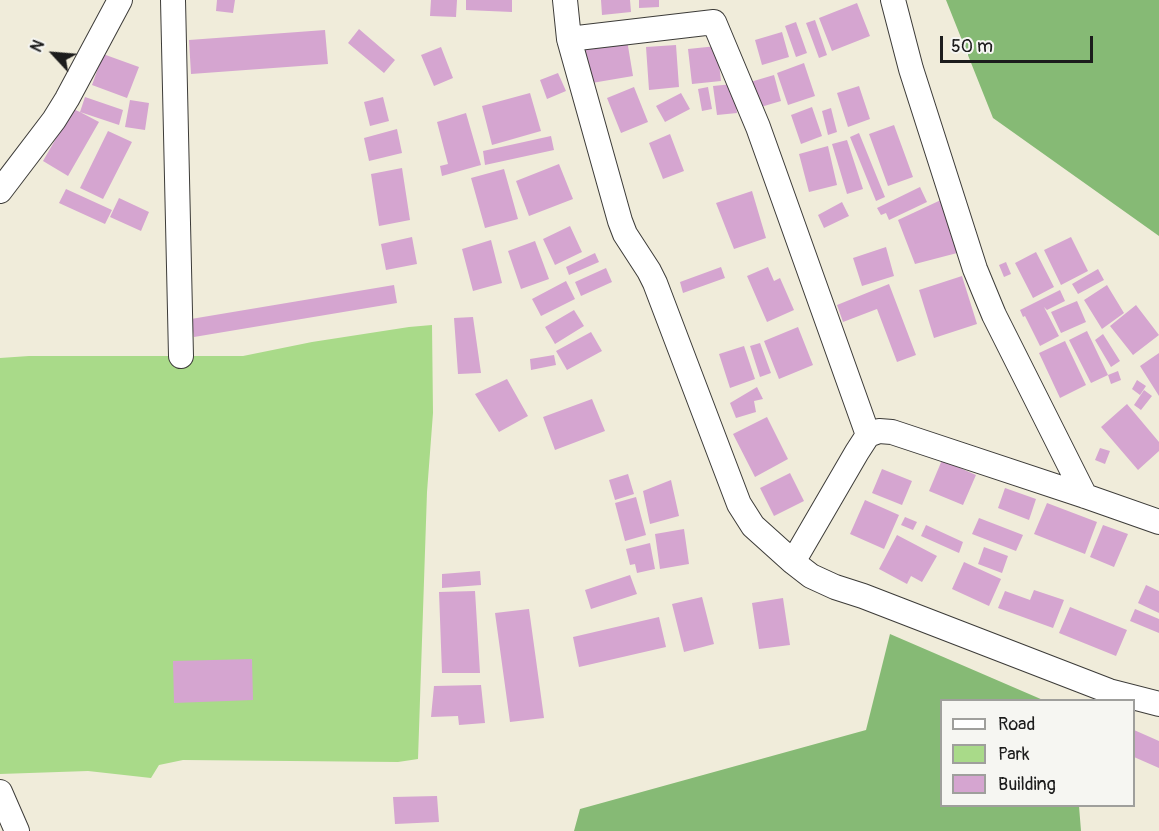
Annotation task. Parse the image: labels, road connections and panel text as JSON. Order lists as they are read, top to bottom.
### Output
{
  "legend": ["Road", "Park", "Building"],
  "scale_bar": "50 m",
  "north": "top left"
}
